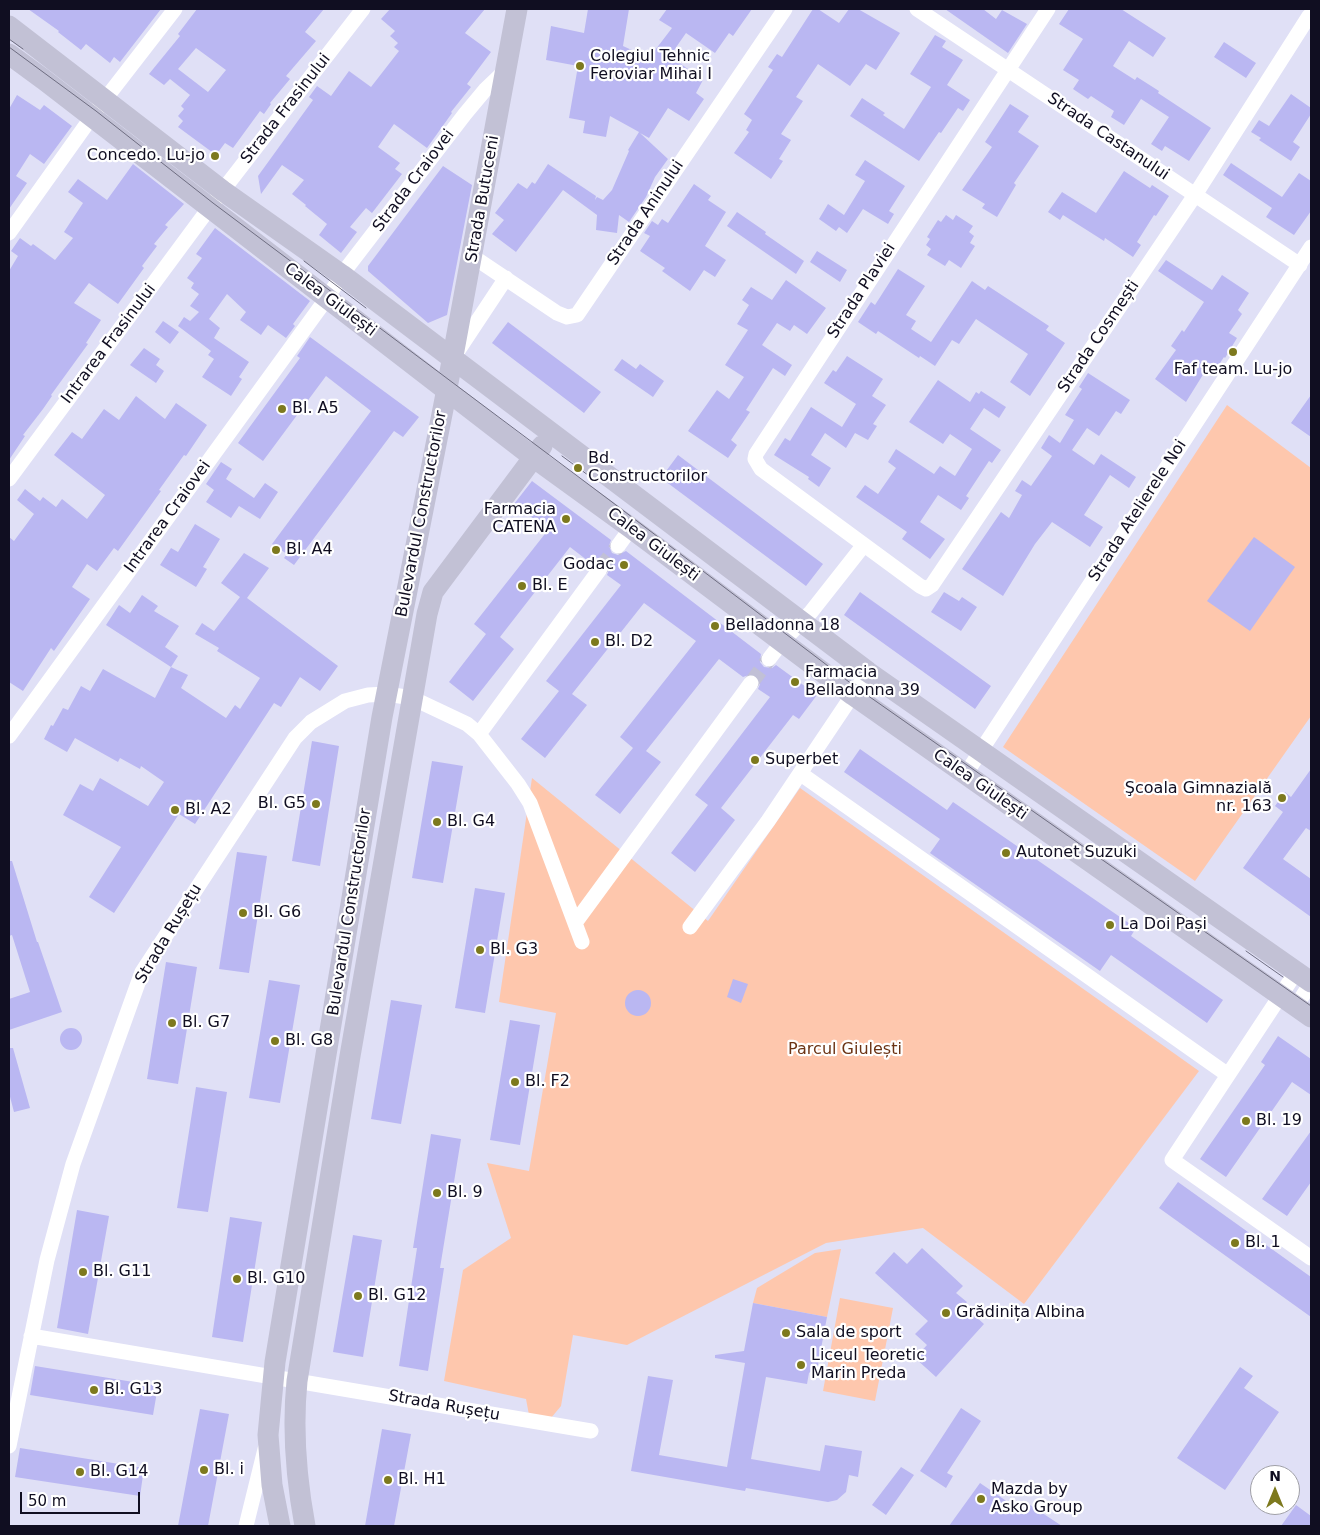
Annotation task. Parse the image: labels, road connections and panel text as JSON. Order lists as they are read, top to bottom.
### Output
{
  "streets": {
    "main road": ["Strada Butuceni", "Calea Giulești", "Bulevardul Constructorilor"],
    "street": [
      "Strada Frasinului",
      "Strada Castanului",
      "Strada Craiovei",
      "Strada Aninului",
      "Strada Plaviei",
      "Strada Cosmești",
      "Intrarea Frasinului",
      "Strada Atelierele Noi",
      "Intrarea Craiovei",
      "Strada Rușețu"
    ]
  },
  "crossings": [
    ["Strada Frasinului", "Calea Giulești"],
    ["Strada Frasinului", "Intrarea Frasinului"],
    ["Strada Castanului", "Strada Plaviei"],
    ["Strada Castanului", "Strada Cosmești"],
    ["Strada Castanului", "Strada Atelierele Noi"],
    ["Strada Craiovei", "Strada Butuceni"],
    ["Strada Craiovei", "Calea Giulești"],
    ["Strada Craiovei", "Intrarea Craiovei"],
    ["Strada Butuceni", "Strada Aninului"],
    ["Strada Butuceni", "Calea Giulești"],
    ["Strada Butuceni", "Bulevardul Constructorilor"],
    ["Strada Plaviei", "Strada Cosmești"],
    ["Calea Giulești", "Intrarea Frasinului"],
    ["Calea Giulești", "Strada Atelierele Noi"],
    ["Calea Giulești", "Bulevardul Constructorilor"],
    ["Calea Giulești", "Intrarea Craiovei"],
    ["Bulevardul Constructorilor", "Strada Rușețu"]
  ],
  "parks": ["Parcul Giulești"],
  "places": [
    "Colegiul Tehnic Feroviar Mihai I",
    "Concedo. Lu-jo",
    "Faf team. Lu-jo",
    "Bl. A5",
    "Bd. Constructorilor",
    "Farmacia CATENA",
    "Bl. A4",
    "Godac",
    "Bl. E",
    "Belladonna 18",
    "Bl. D2",
    "Farmacia Belladonna 39",
    "Superbet",
    "Şcoala Gimnazială nr. 163",
    "Bl. G5",
    "Bl. A2",
    "Bl. G4",
    "Autonet Suzuki",
    "Bl. G6",
    "La Doi Pași",
    "Bl. G3",
    "Bl. G7",
    "Bl. G8",
    "Bl. F2",
    "Bl. 19",
    "Bl. 9",
    "Bl. 1",
    "Bl. G11",
    "Bl. G10",
    "Bl. G12",
    "Grădinița Albina",
    "Sala de sport",
    "Liceul Teoretic Marin Preda",
    "Bl. G13",
    "Bl. i",
    "Bl. G14",
    "Bl. H1",
    "Mazda by Asko Group"
  ],
  "scale_bar": "50 m",
  "north": "top"
}
